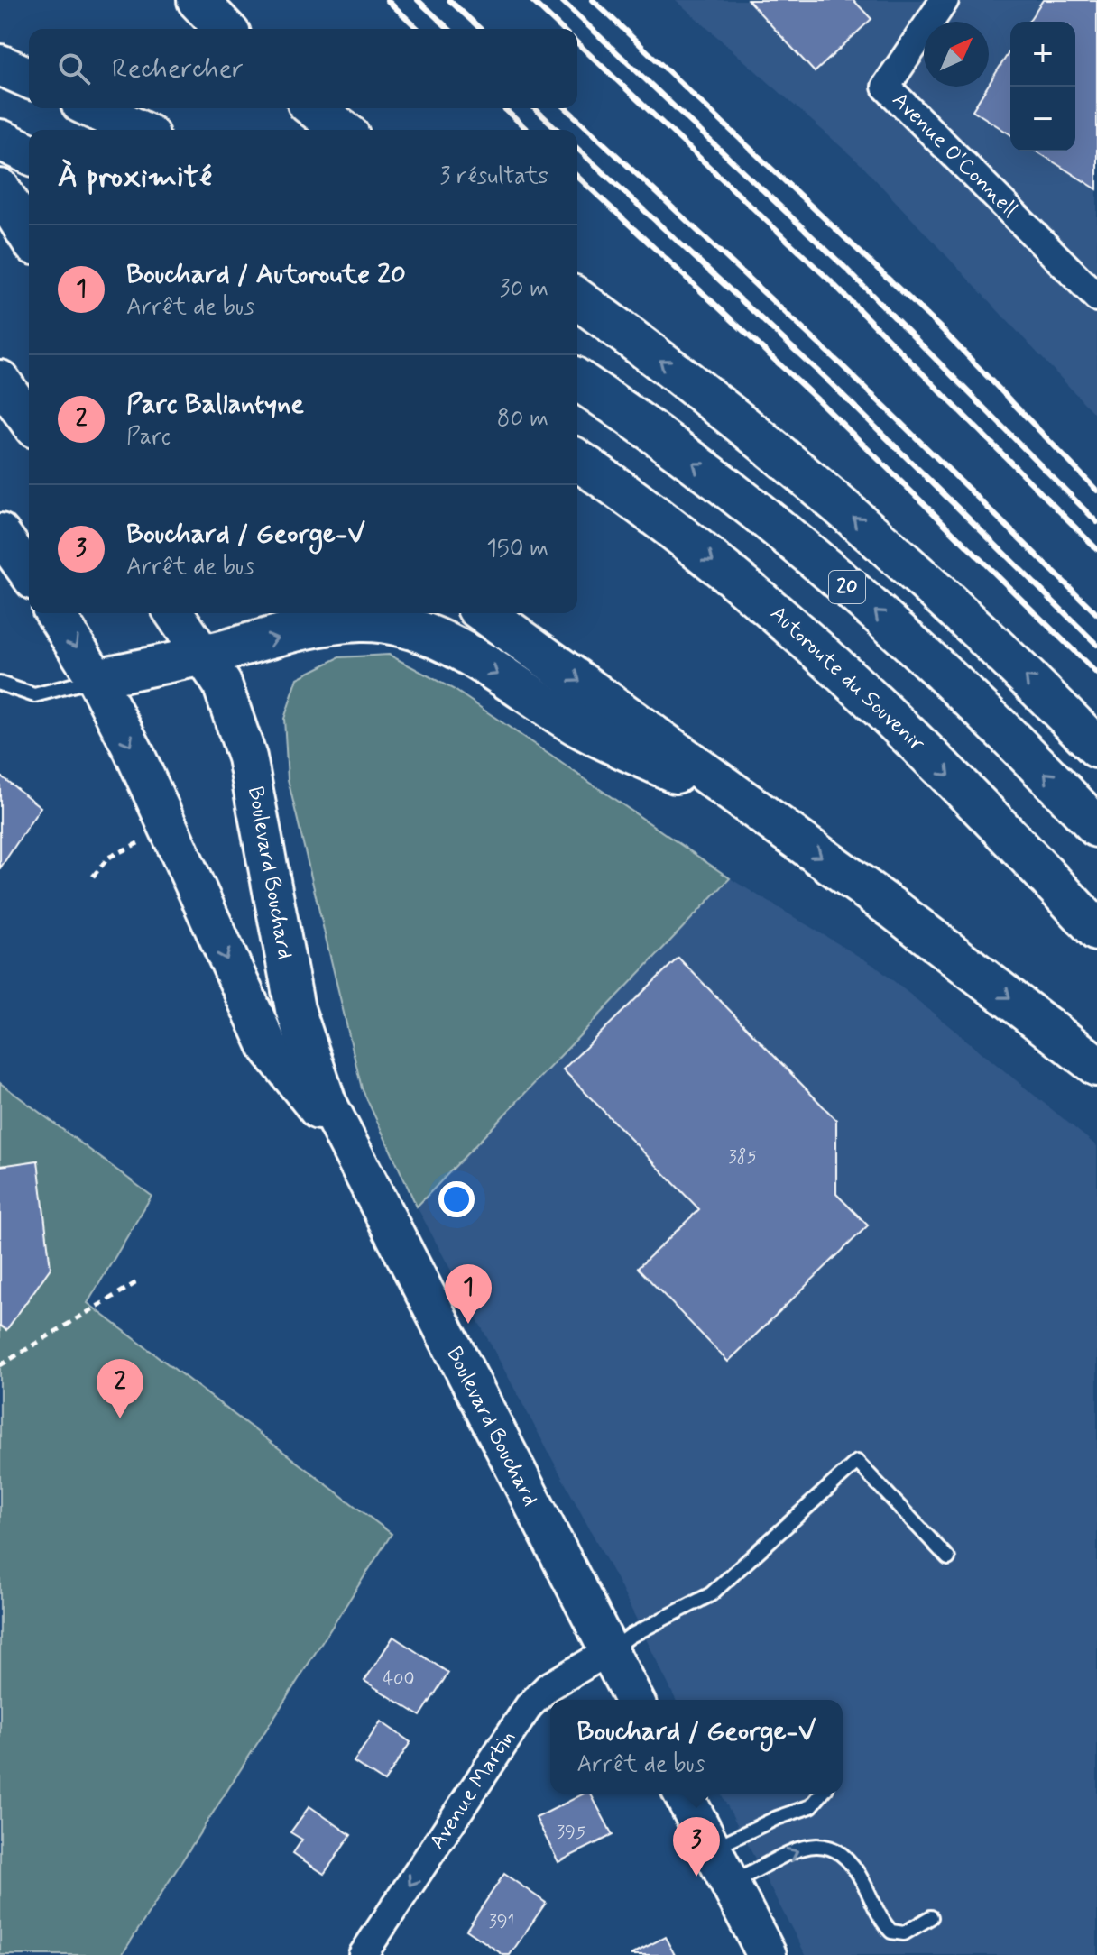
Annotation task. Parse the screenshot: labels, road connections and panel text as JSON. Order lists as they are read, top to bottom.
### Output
{
  "streets": {
    "highway": ["20", "Autoroute du Souvenir"],
    "main road": ["Boulevard Bouchard"],
    "street": ["Avenue O'Connell", "Avenue Martin"]
  },
  "crossings": [
    ["Boulevard Bouchard", "Avenue Martin"]
  ],
  "one_way": ["Avenue Martin"],
  "house_numbers": [
    "385",
    "400",
    "395",
    "391"
  ],
  "north": "top right",
  "page": {
    "map_buttons": ["+", "−"],
    "search": "Rechercher",
    "heading": ["À proximité", "3 résultats"],
    "list": [
      {
        "mark": "1",
        "name": "Bouchard / Autoroute 20",
        "note": "Arrêt de bus",
        "value": "30 m"
      },
      {
        "mark": "2",
        "name": "Parc Ballantyne",
        "note": "Parc",
        "value": "80 m"
      },
      {
        "mark": "3",
        "name": "Bouchard / George-V",
        "note": "Arrêt de bus",
        "value": "150 m"
      }
    ],
    "pins": ["1", "2", "3"],
    "popup": ["Bouchard / George-V", "Arrêt de bus"]
  }
}
